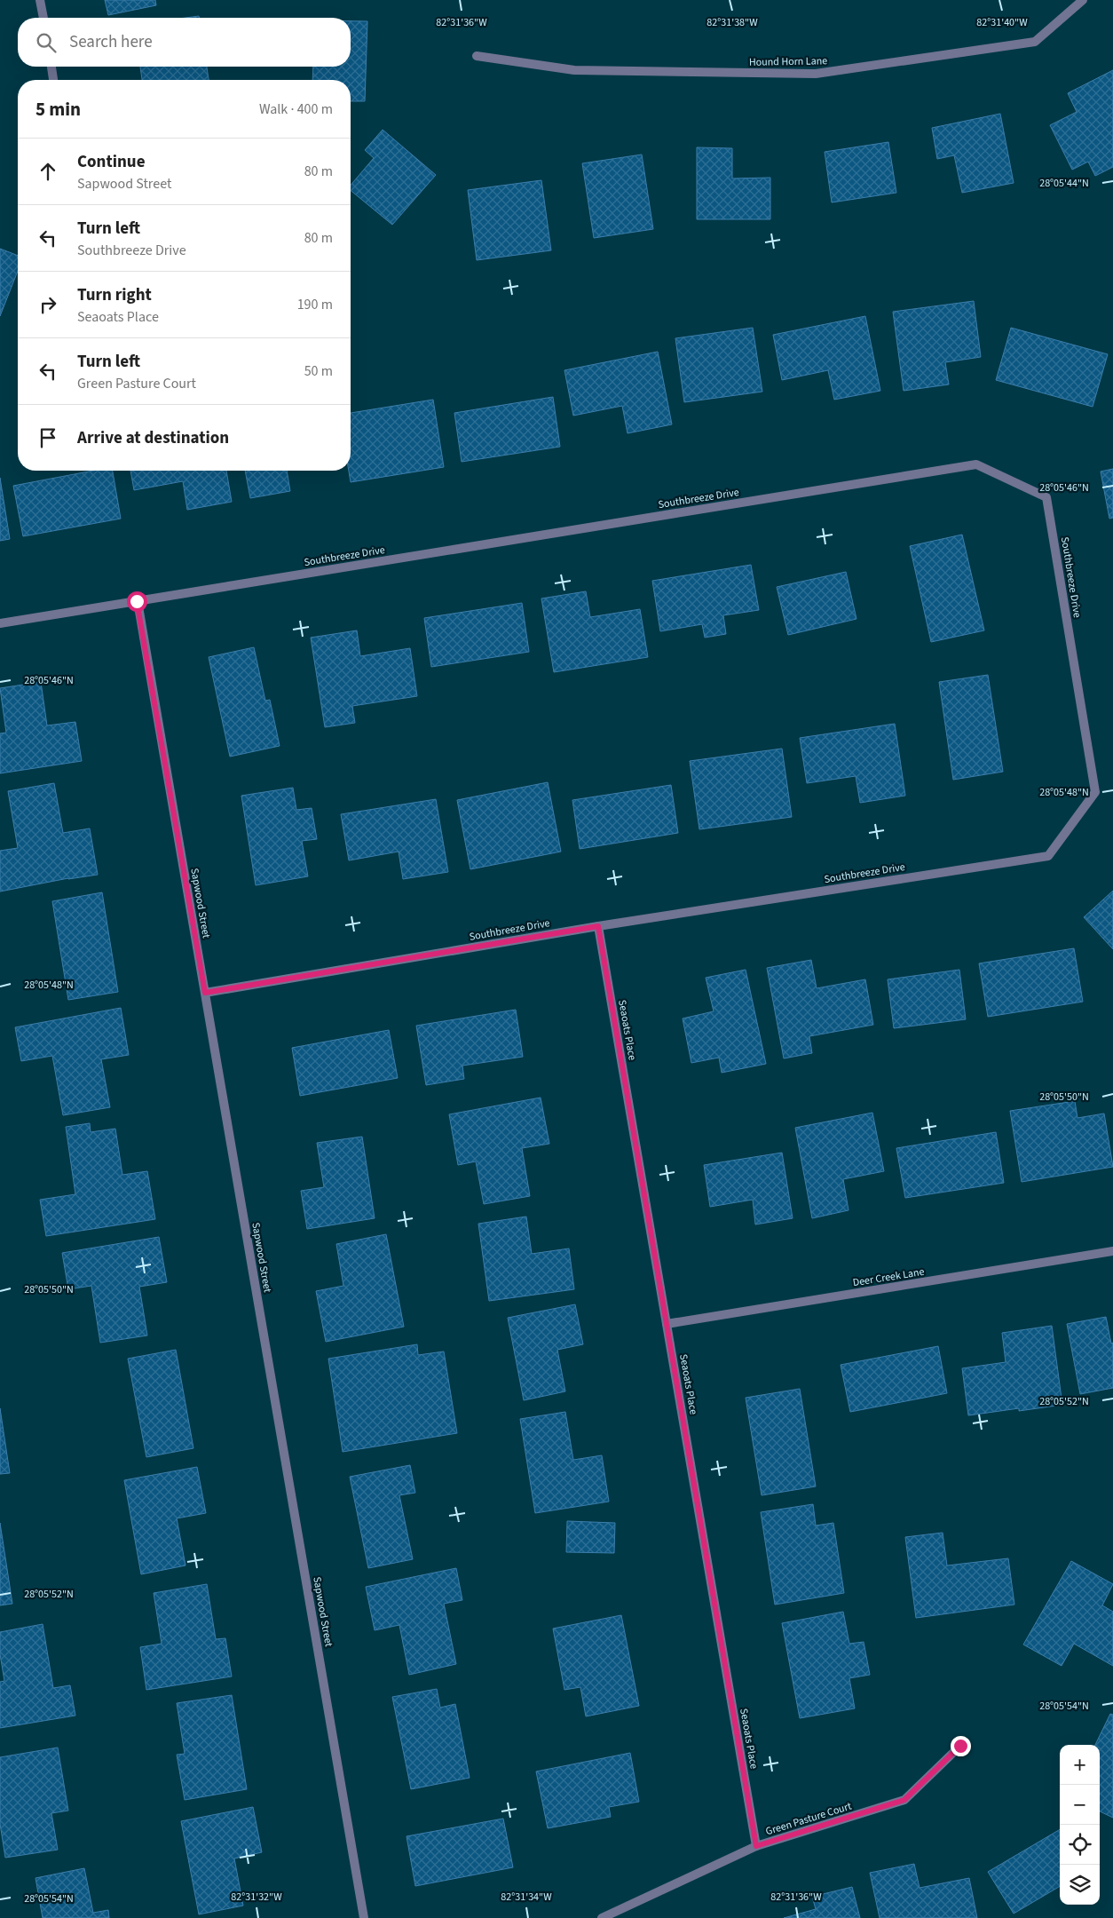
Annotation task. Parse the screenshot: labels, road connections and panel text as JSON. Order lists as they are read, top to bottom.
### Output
{
  "streets": {
    "street": [
      "Hound Horn Lane",
      "Southbreeze Drive",
      "Sapwood Street",
      "Seaoats Place",
      "Deer Creek Lane",
      "Green Pasture Court"
    ]
  },
  "crossings": [
    ["Southbreeze Drive", "Sapwood Street"],
    ["Southbreeze Drive", "Seaoats Place"],
    ["Seaoats Place", "Deer Creek Lane"],
    ["Seaoats Place", "Green Pasture Court"]
  ],
  "page": {
    "search": "Search here",
    "heading": ["5 min", "Walk · 400 m"],
    "list": [
      ["Continue", "Sapwood Street", "80 m"],
      ["Turn left", "Southbreeze Drive", "80 m"],
      ["Turn right", "Seaoats Place", "190 m"],
      ["Turn left", "Green Pasture Court", "50 m"],
      "Arrive at destination"
    ],
    "map_buttons": ["+", "−"]
  },
  "coordinates": [
    "82°31'36\"W",
    "82°31'38\"W",
    "82°31'40\"W",
    "28°05'44\"N",
    "28°05'46\"N",
    "28°05'48\"N",
    "28°05'50\"N",
    "28°05'52\"N",
    "28°05'54\"N",
    "82°31'32\"W",
    "82°31'34\"W"
  ]
}
